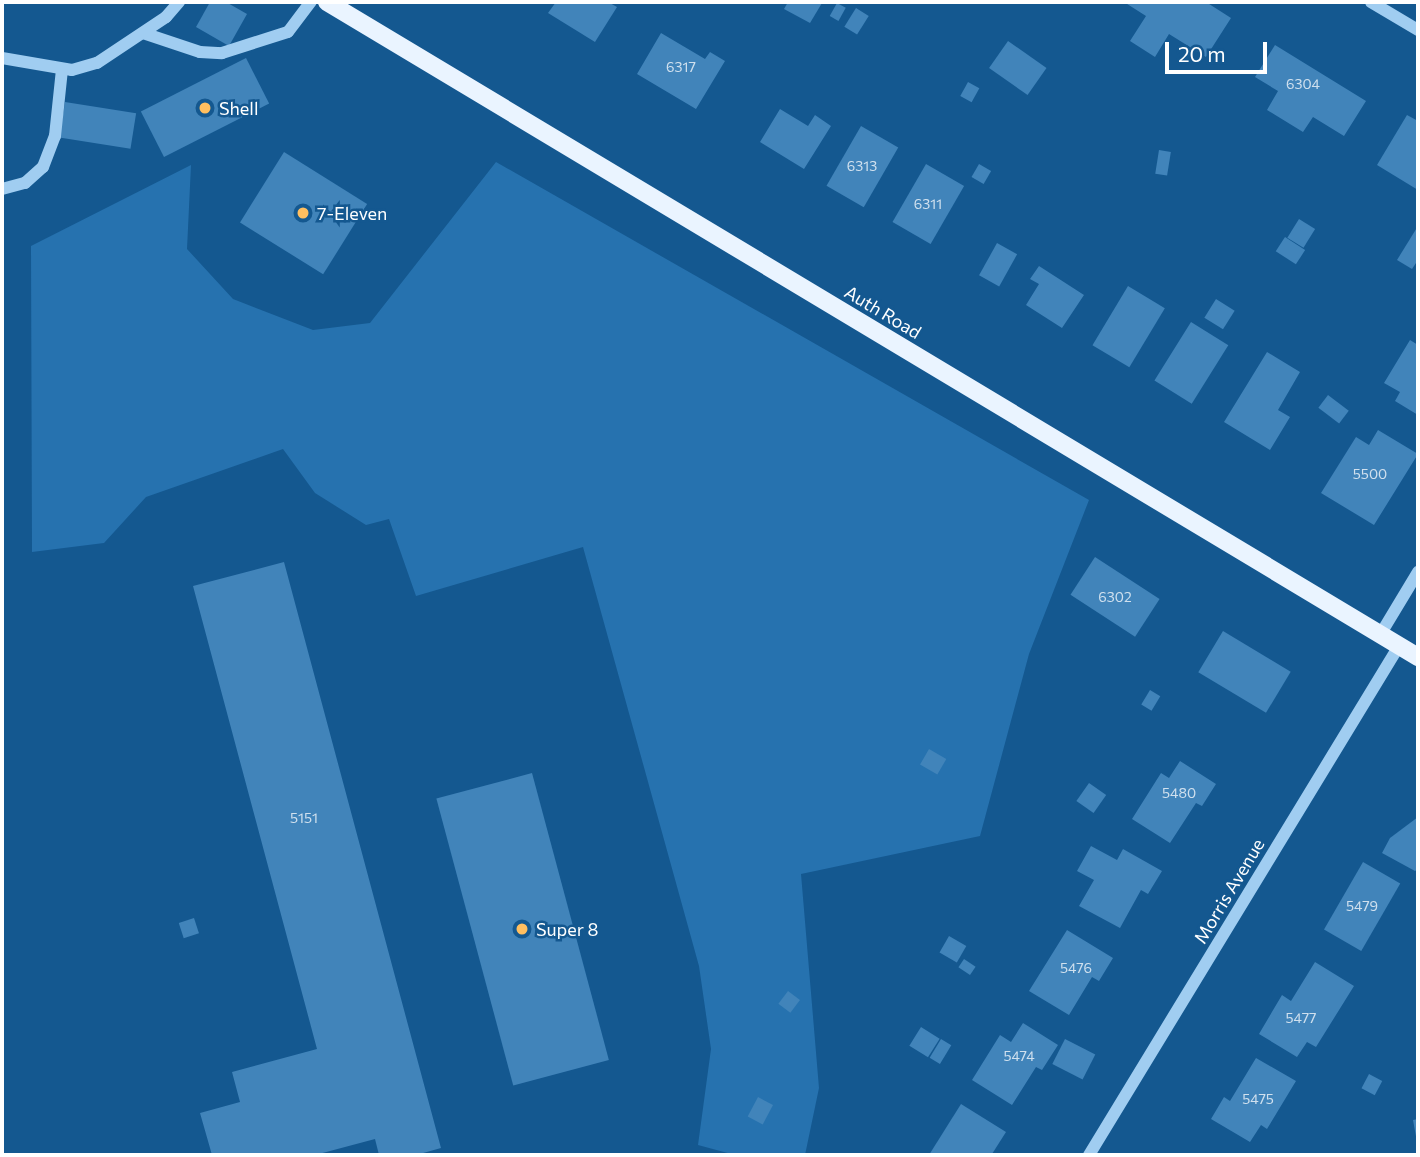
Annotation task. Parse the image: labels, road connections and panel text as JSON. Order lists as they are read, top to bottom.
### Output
{
  "streets": {
    "main road": ["Auth Road"],
    "street": ["Morris Avenue"]
  },
  "crossings": [
    ["Auth Road", "Morris Avenue"]
  ],
  "places": ["Shell", "7-Eleven", "Super 8"],
  "house_numbers": [
    "6317",
    "6304",
    "6313",
    "6311",
    "5500",
    "6302",
    "5480",
    "5151",
    "5479",
    "5476",
    "5477",
    "5474",
    "5475"
  ],
  "scale_bar": "20 m"
}
